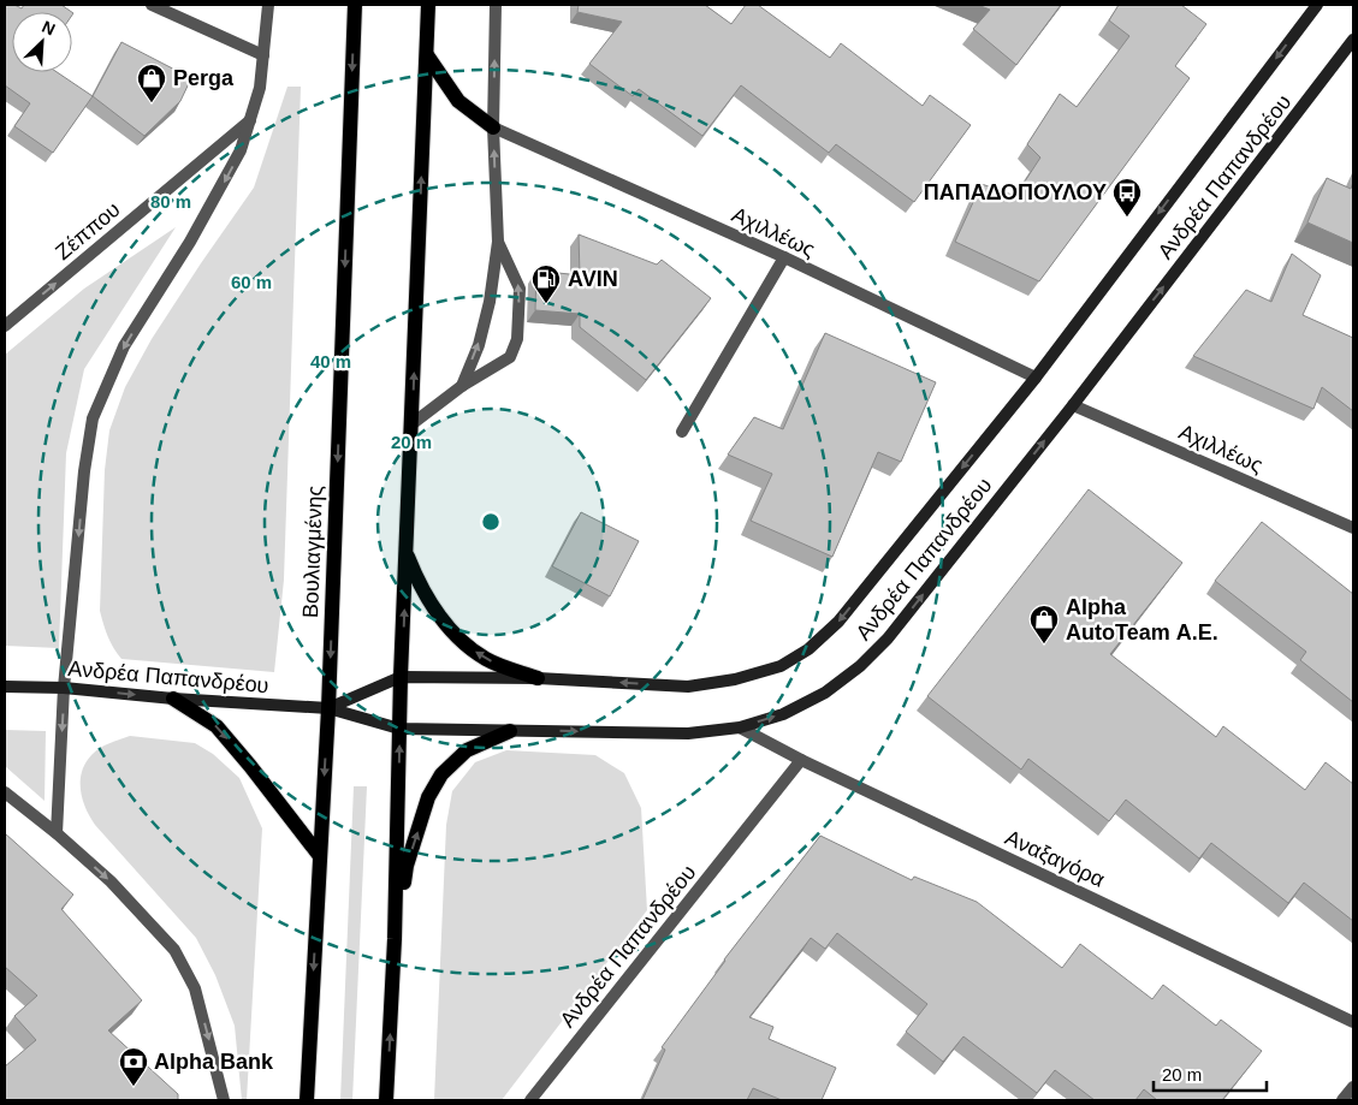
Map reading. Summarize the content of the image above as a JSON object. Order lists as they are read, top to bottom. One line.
{"streets":{"main road":["Ανδρέα Παπανδρέου","Βουλιαγμένης"],"street":["Ζέππου","Αχιλλέως","Αναξαγόρα"]},"crossings":[["Ανδρέα Παπανδρέου","Αχιλλέως"],["Ανδρέα Παπανδρέου","Βουλιαγμένης"],["Ανδρέα Παπανδρέου","Αναξαγόρα"]],"one_way":["Ζέππου"],"places":{"shop":["Perga","Alpha AutoTeam Α.Ε."],"bus stop":["ΠΑΠΑΔΟΠΟΥΛΟΥ"],"fuel station":["AVIN"],"bank":["Alpha Bank"]},"scale_bar":"20 m","north":"top right","rings":["80 m","60 m","40 m","20 m"]}
